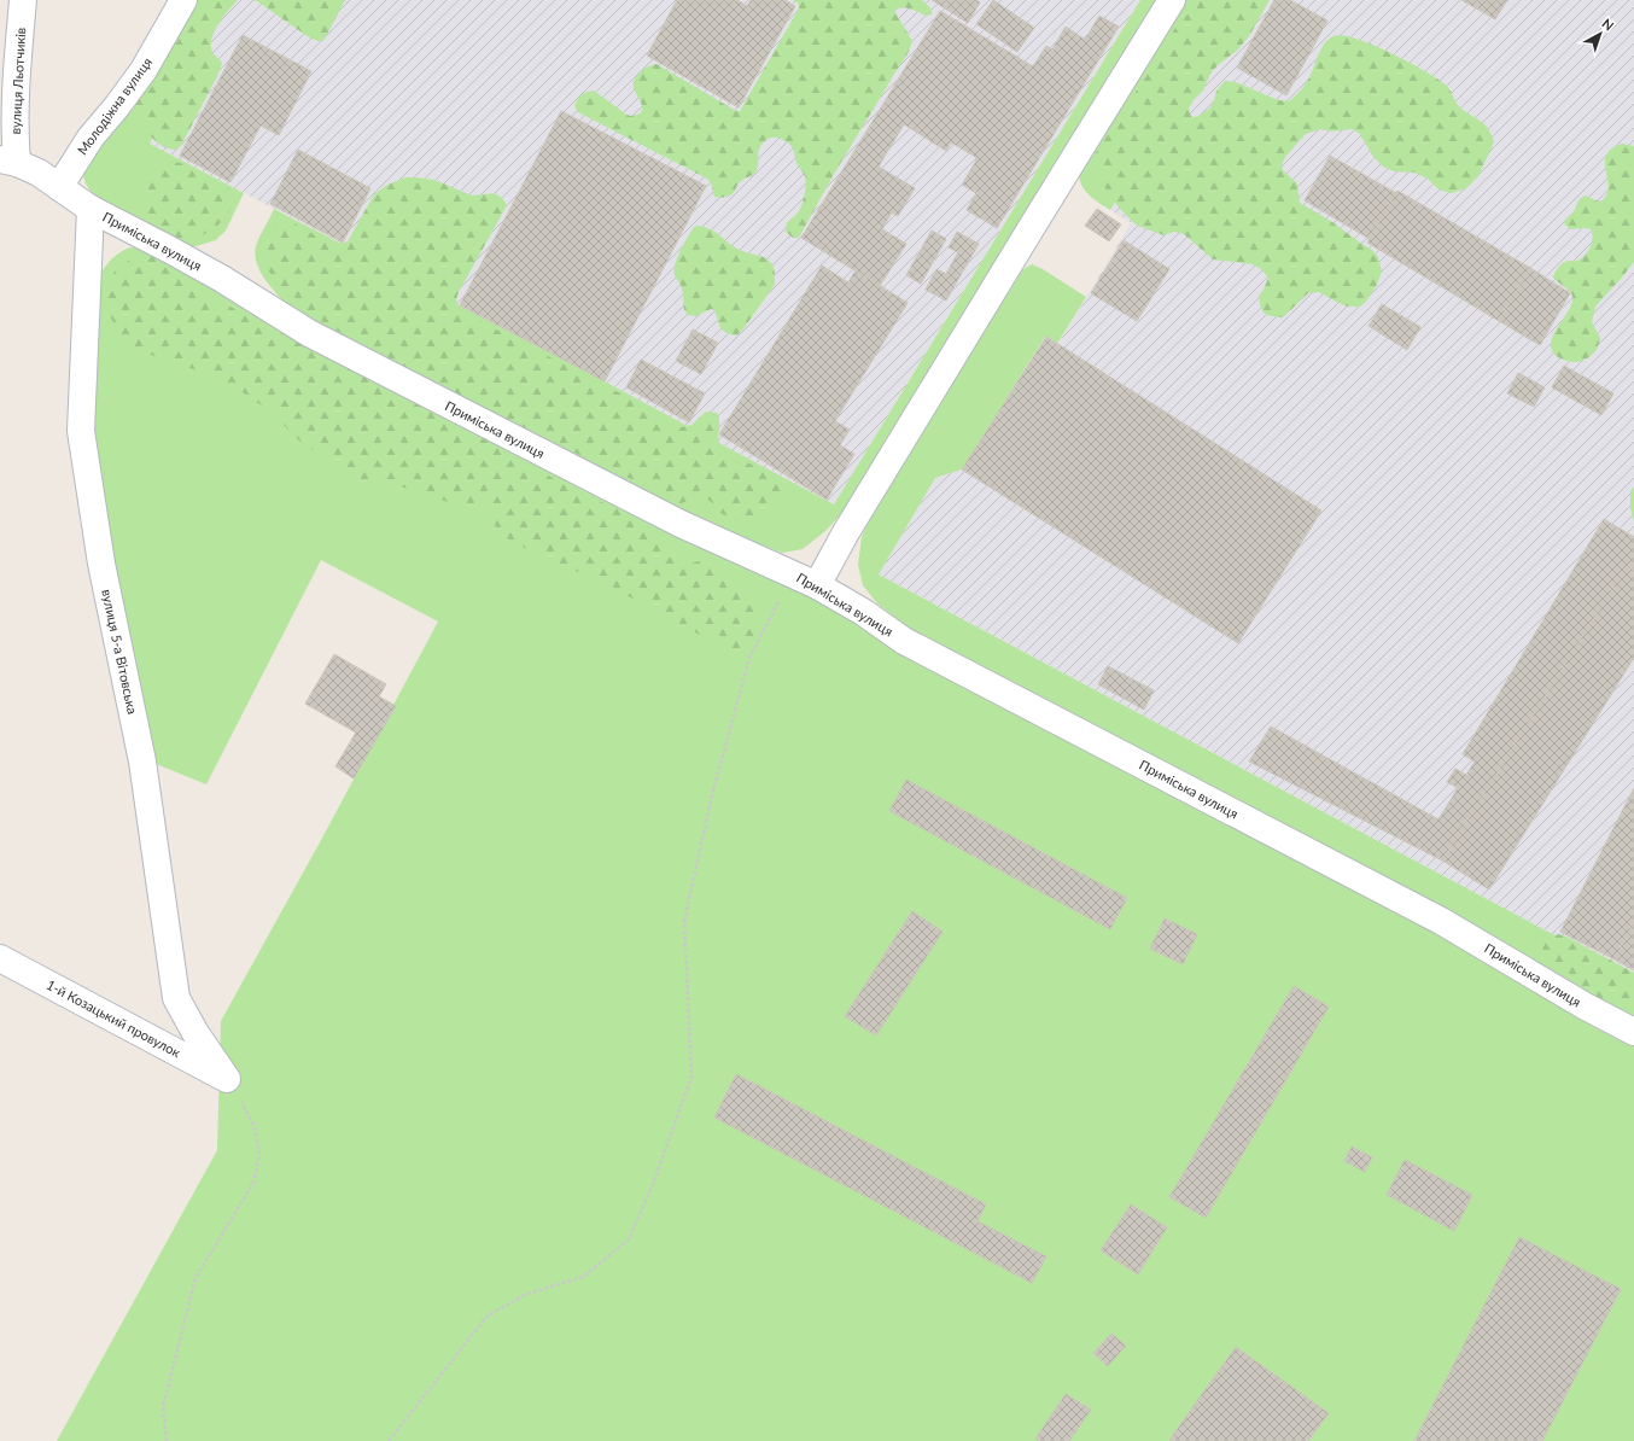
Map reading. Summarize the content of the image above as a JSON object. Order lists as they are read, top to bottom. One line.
{"streets":{"street":["вулиця Льотчиків","Молодіжна вулиця","Приміська вулиця","вулиця 5-а Вітовська","1-й Козацький провулок"]},"crossings":[["вулиця Льотчиків","Приміська вулиця"],["Молодіжна вулиця","Приміська вулиця"],["Приміська вулиця","вулиця 5-а Вітовська"],["вулиця 5-а Вітовська","1-й Козацький провулок"]],"north":"top right"}
